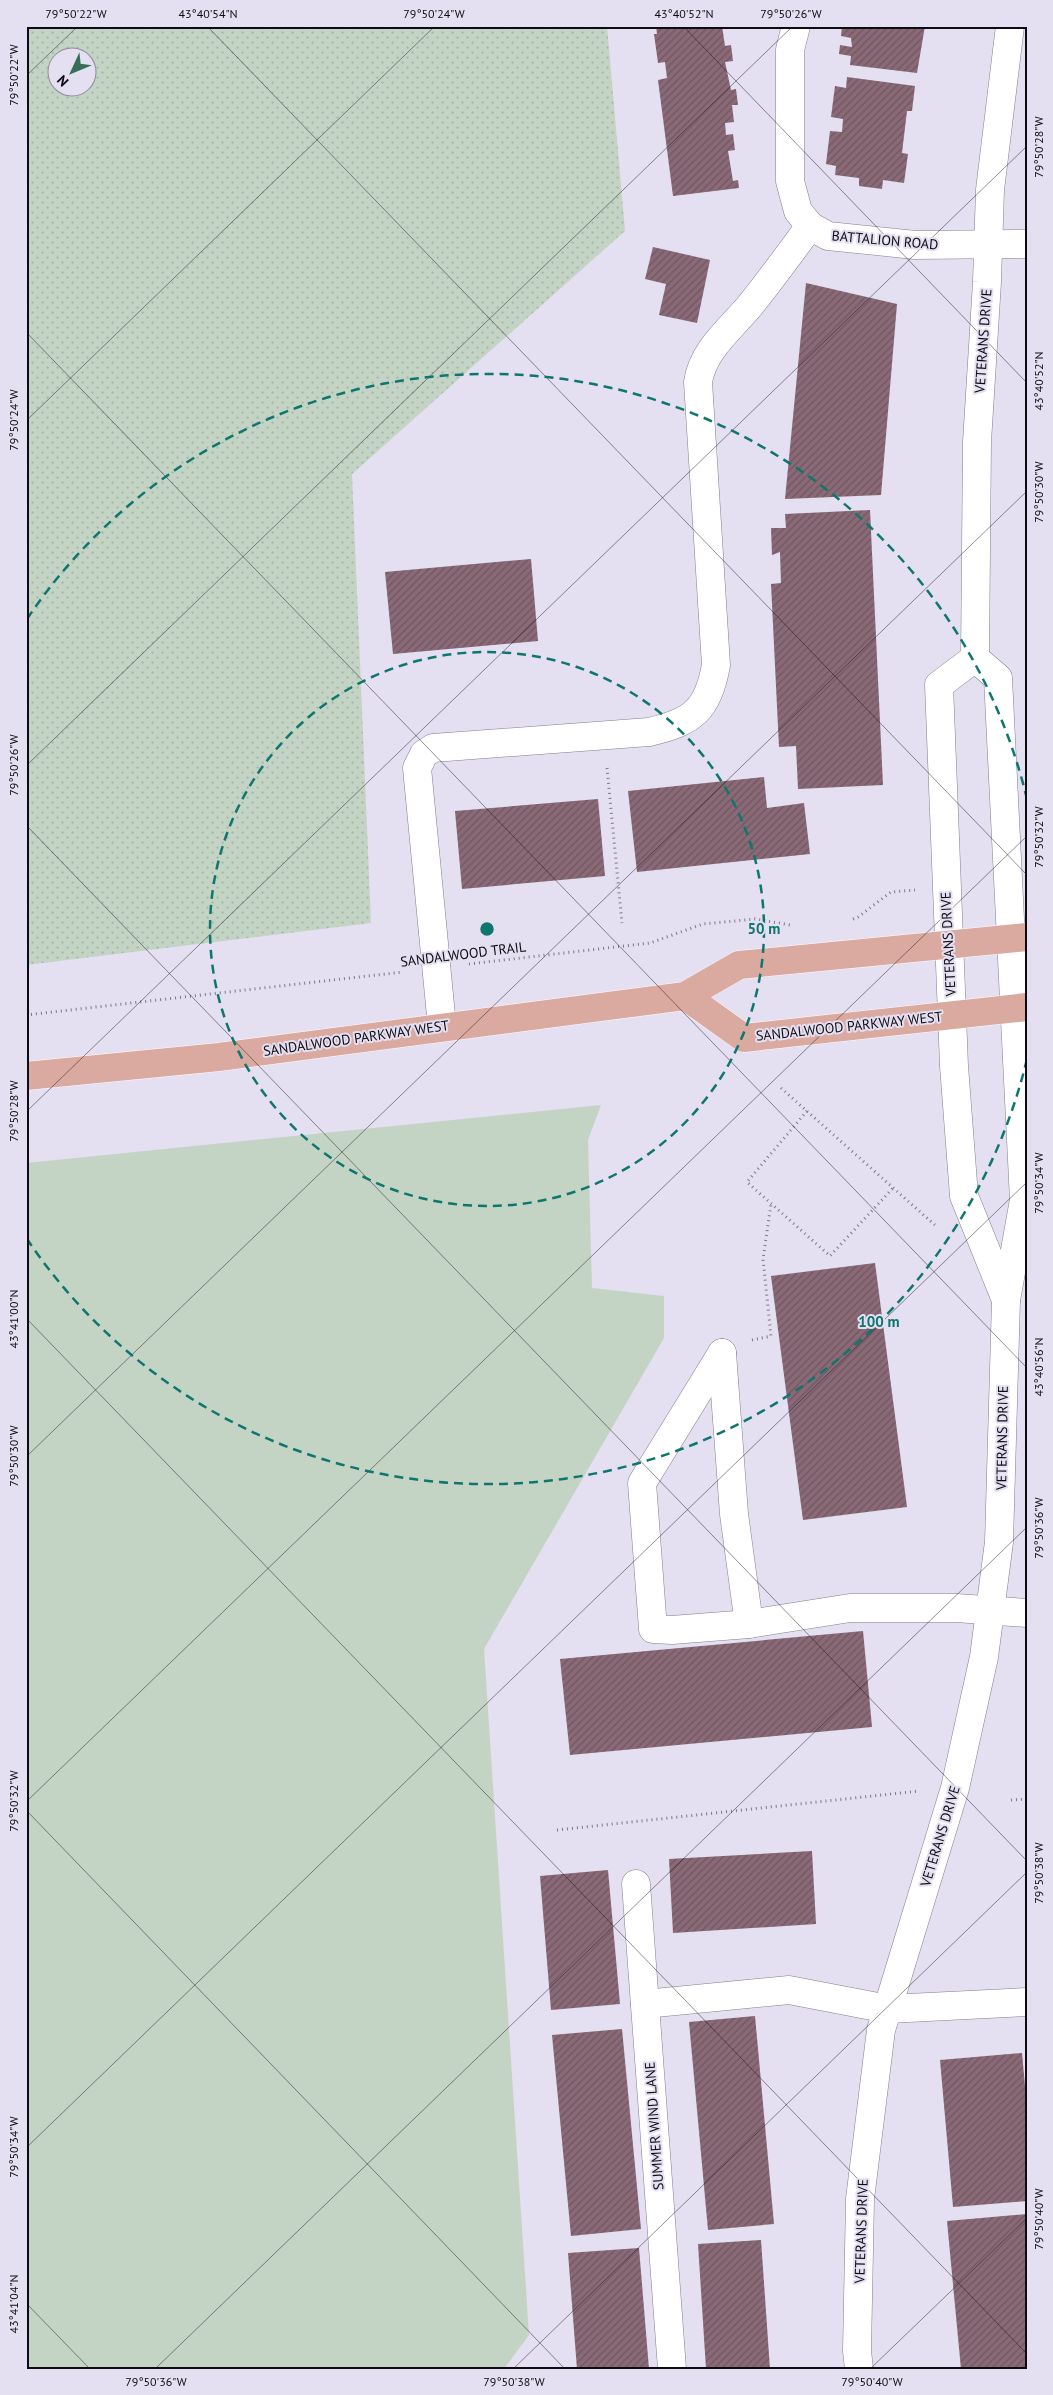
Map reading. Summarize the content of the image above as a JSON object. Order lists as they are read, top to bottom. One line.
{"streets":{"main road":["SANDALWOOD PARKWAY WEST"],"street":["BATTALION ROAD","VETERANS DRIVE","SUMMER WIND LANE"],"path":["SANDALWOOD TRAIL"]},"crossings":[["BATTALION ROAD","VETERANS DRIVE"],["VETERANS DRIVE","SANDALWOOD PARKWAY WEST"]],"north":"bottom left","coordinates":["79°50'22\"W","43°40'54\"N","79°50'24\"W","43°40'52\"N","79°50'26\"W","79°50'28\"W","79°50'30\"W","79°50'32\"W","79°50'34\"W","43°41'00\"N","43°40'56\"N","79°50'36\"W","79°50'38\"W","79°50'40\"W","43°41'04\"N"],"rings":["50 m","100 m"]}
